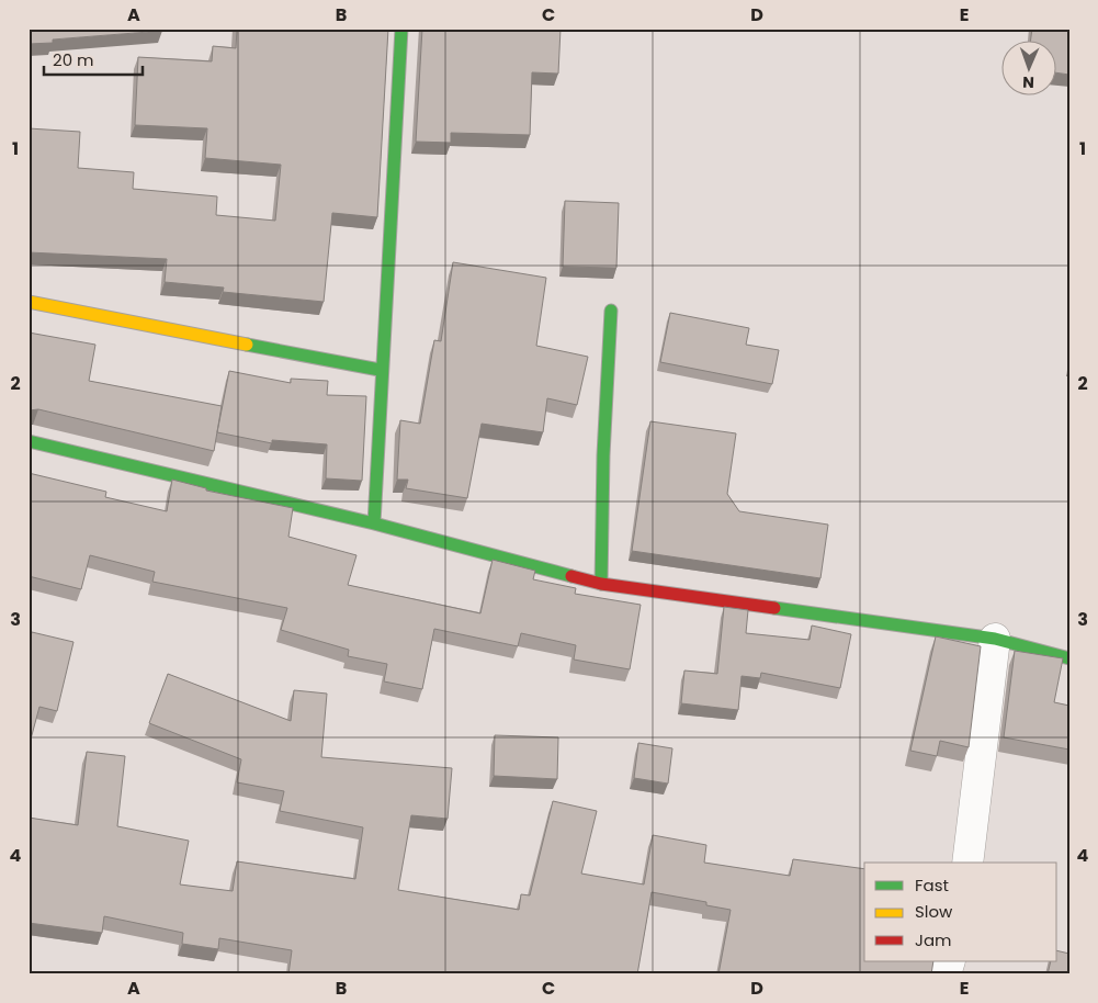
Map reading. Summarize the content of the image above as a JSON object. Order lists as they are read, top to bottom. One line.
{"legend":["Fast","Slow","Jam"],"scale_bar":"20 m","north":"bottom","grid":{"columns":["A","B","C","D","E"],"rows":["1","2","3","4"]}}
